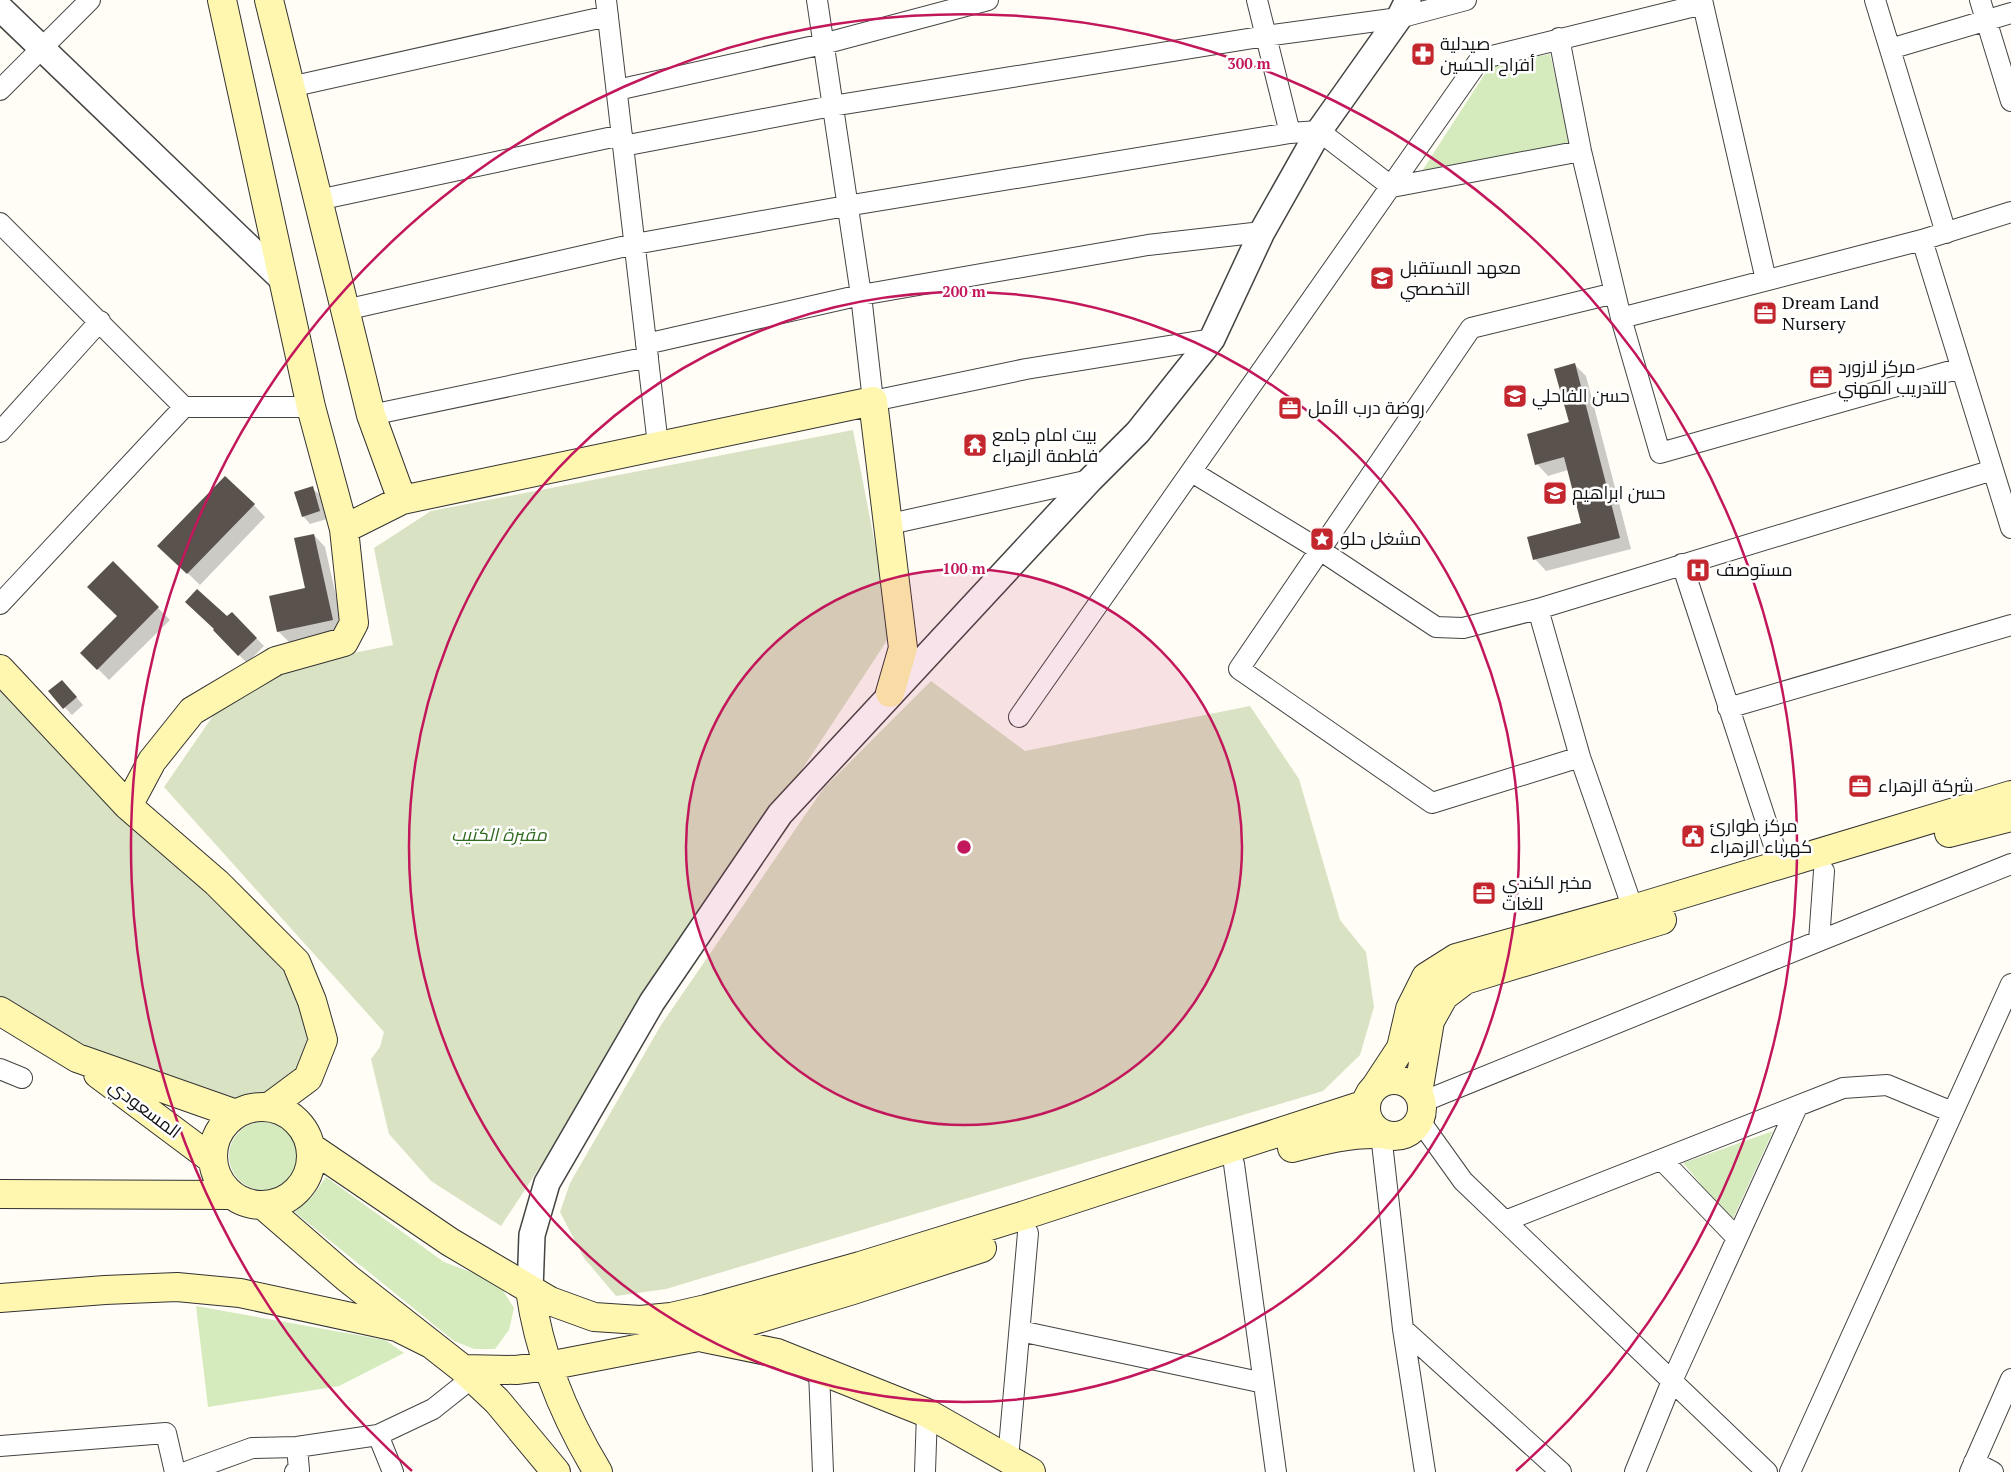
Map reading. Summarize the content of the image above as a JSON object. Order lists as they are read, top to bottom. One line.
{"streets":{"main road":["المسعودي"]},"parks":["مقبرة الكتيب"],"places":{"pharmacy":["صيدلية أفراح الحسين"],"school or university":["معهد المستقبل التخصصي","حسن الفاحلي","حسن ابراهيم"],"office":["Dream Land Nursery","مركز لازورد للتدريب المهني","روضة درب الأمل","شركة الزهراء","مخبر الكندي للغات"],"temple":["بيت امام جامع فاطمة الزهراء"],"place":["مشغل حلو"],"hospital":["مستوصف"],"public building":["مركز طوارئ كهرباء الزهراء"]},"rings":["300 m","200 m","100 m"]}
